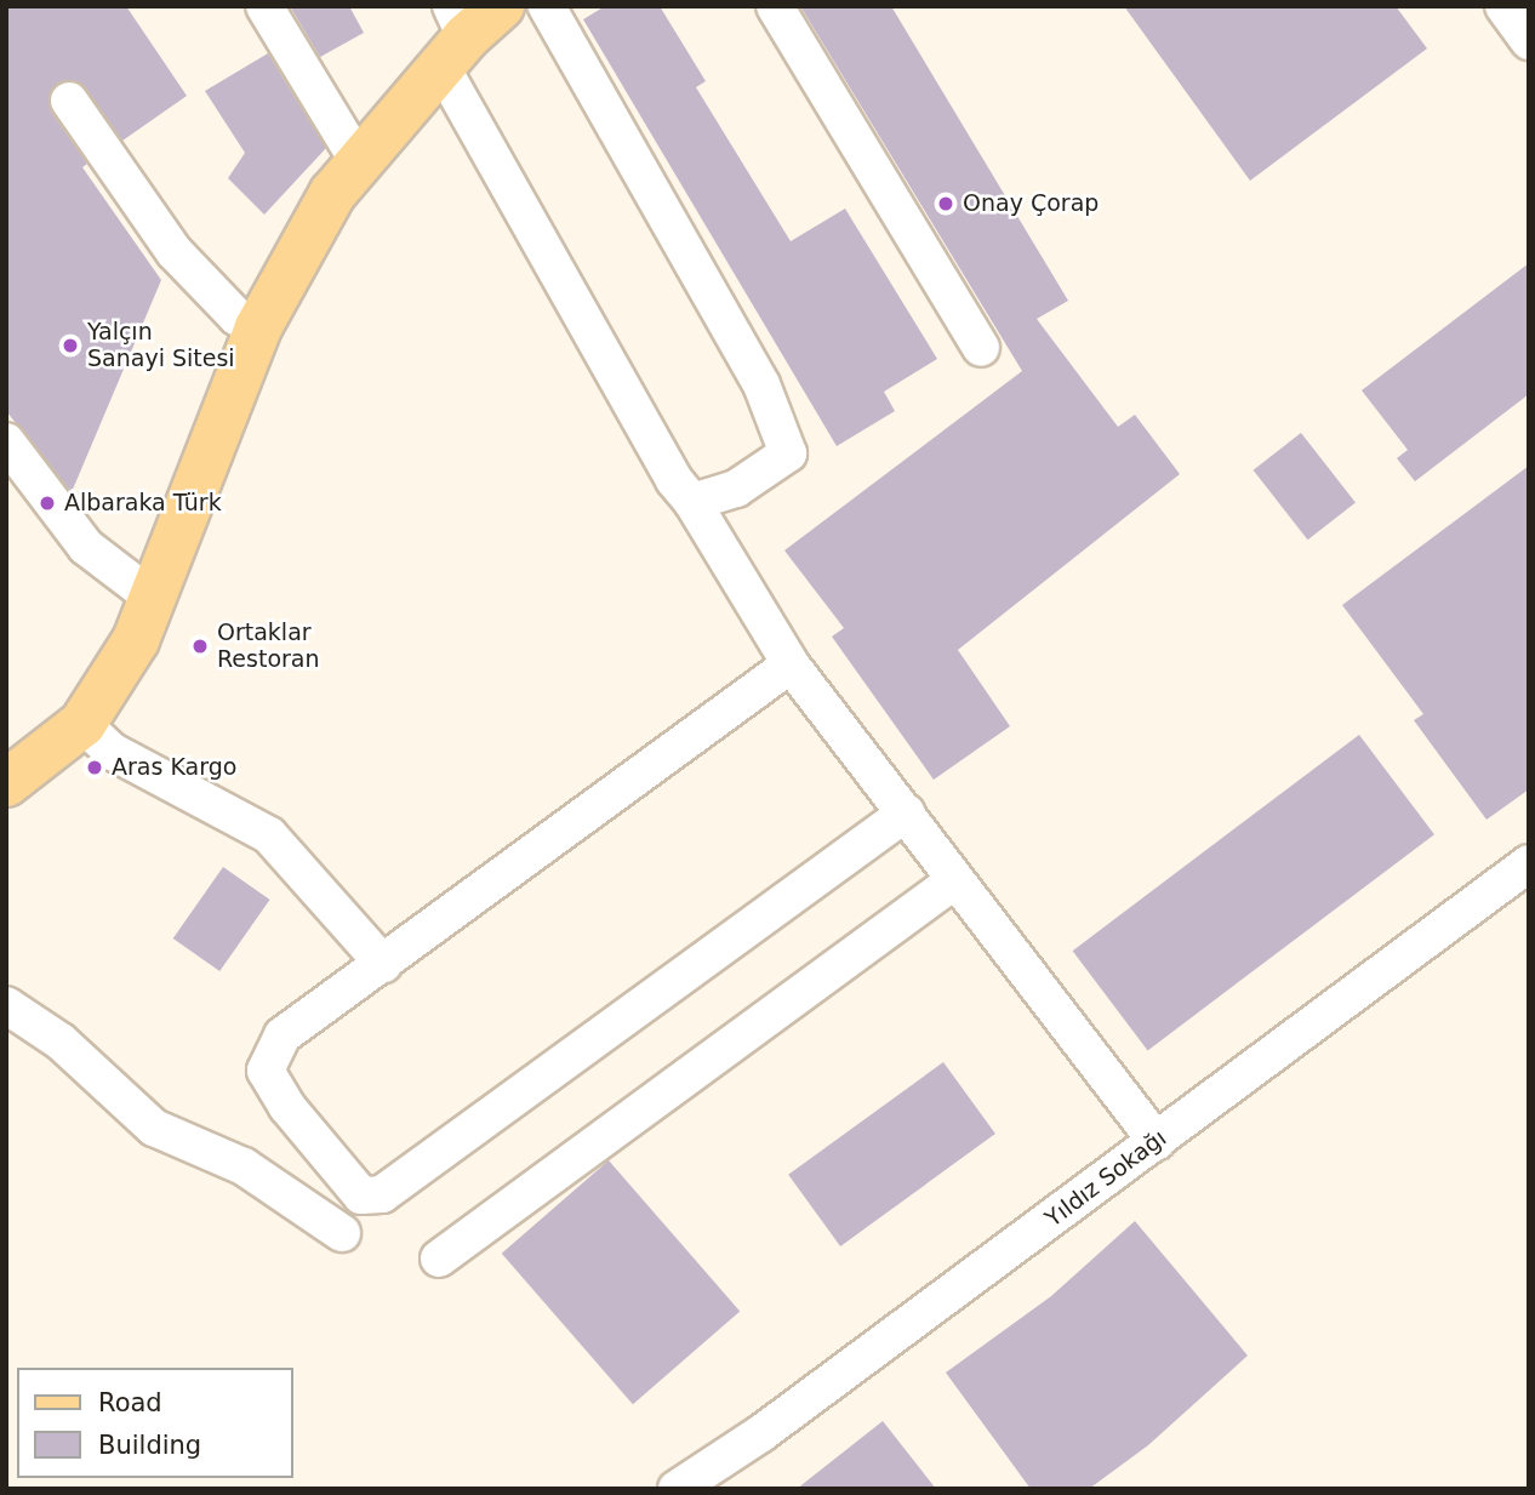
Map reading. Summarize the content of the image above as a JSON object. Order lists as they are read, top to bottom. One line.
{"streets":{"street":["Yıldız Sokağı"]},"places":["Onay Çorap","Yalçın Sanayi Sitesi","Albaraka Türk","Ortaklar Restoran","Aras Kargo"],"legend":["Road","Building"]}
